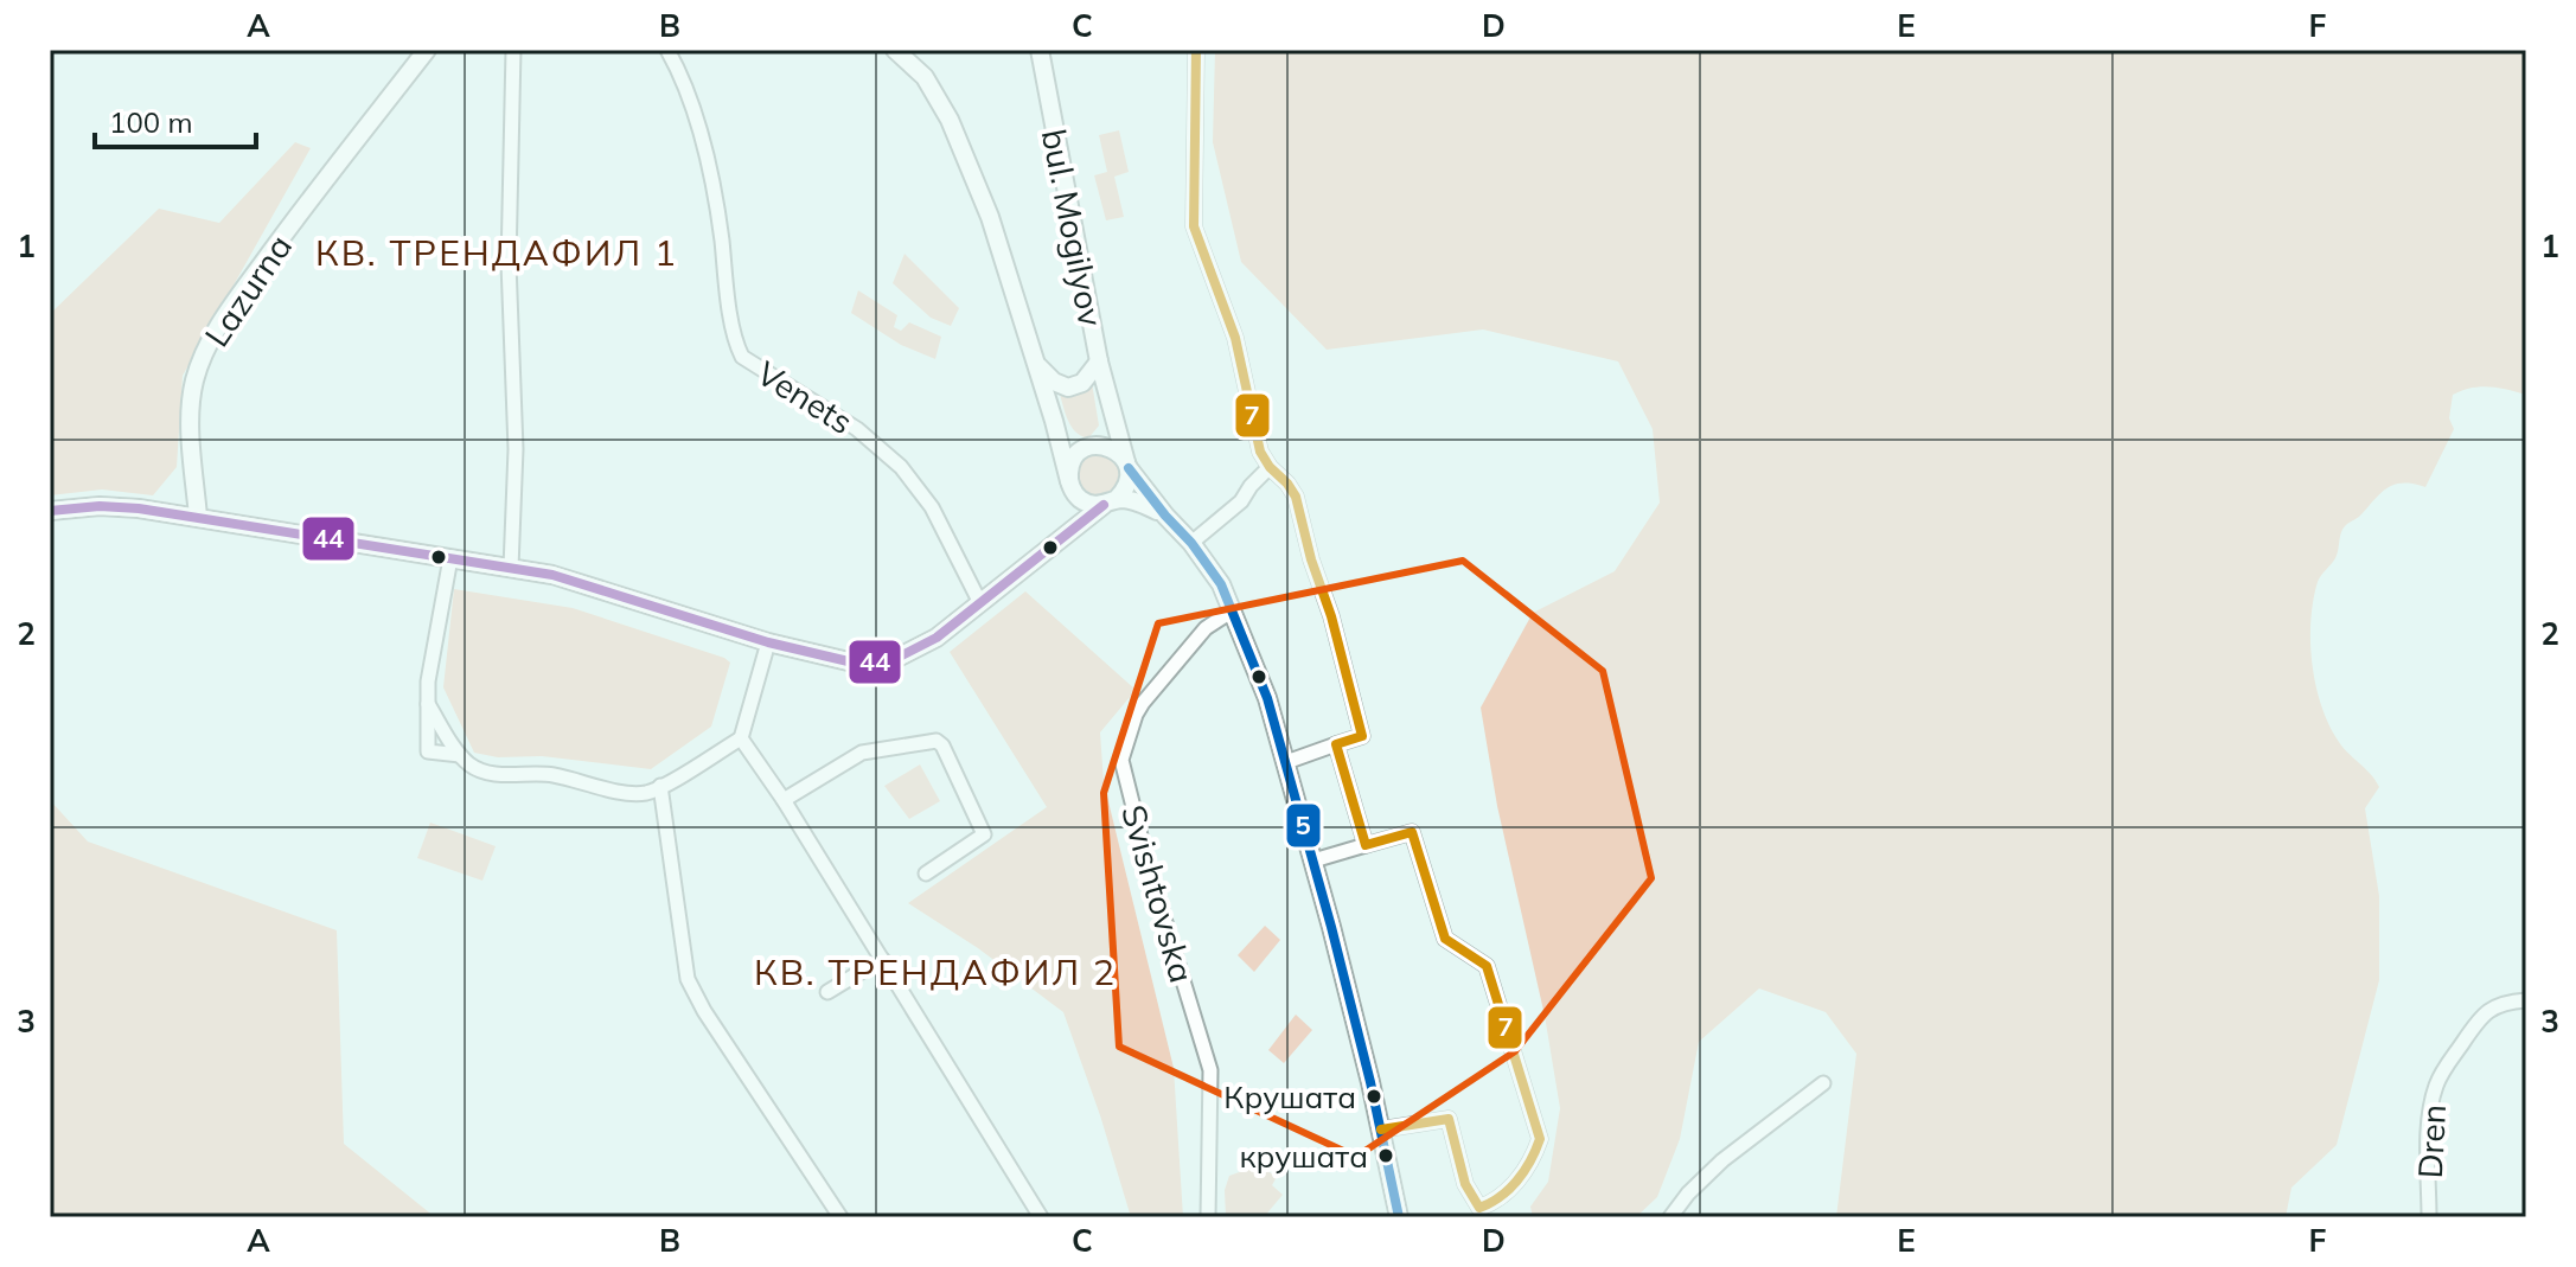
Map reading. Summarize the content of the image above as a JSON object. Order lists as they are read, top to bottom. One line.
{"streets":{"street":["bul. Mogilyov","Lazurna","Venets","Svishtovska","Dren"]},"districts":["КВ. ТРЕНДАФИЛ 1","КВ. ТРЕНДАФИЛ 2"],"places":["Крушата","крушата"],"lines":["transit line 7","transit line 5","transit line 44"],"scale_bar":"100 m","grid":{"columns":["A","B","C","D","E","F"],"rows":["1","2","3"]}}
